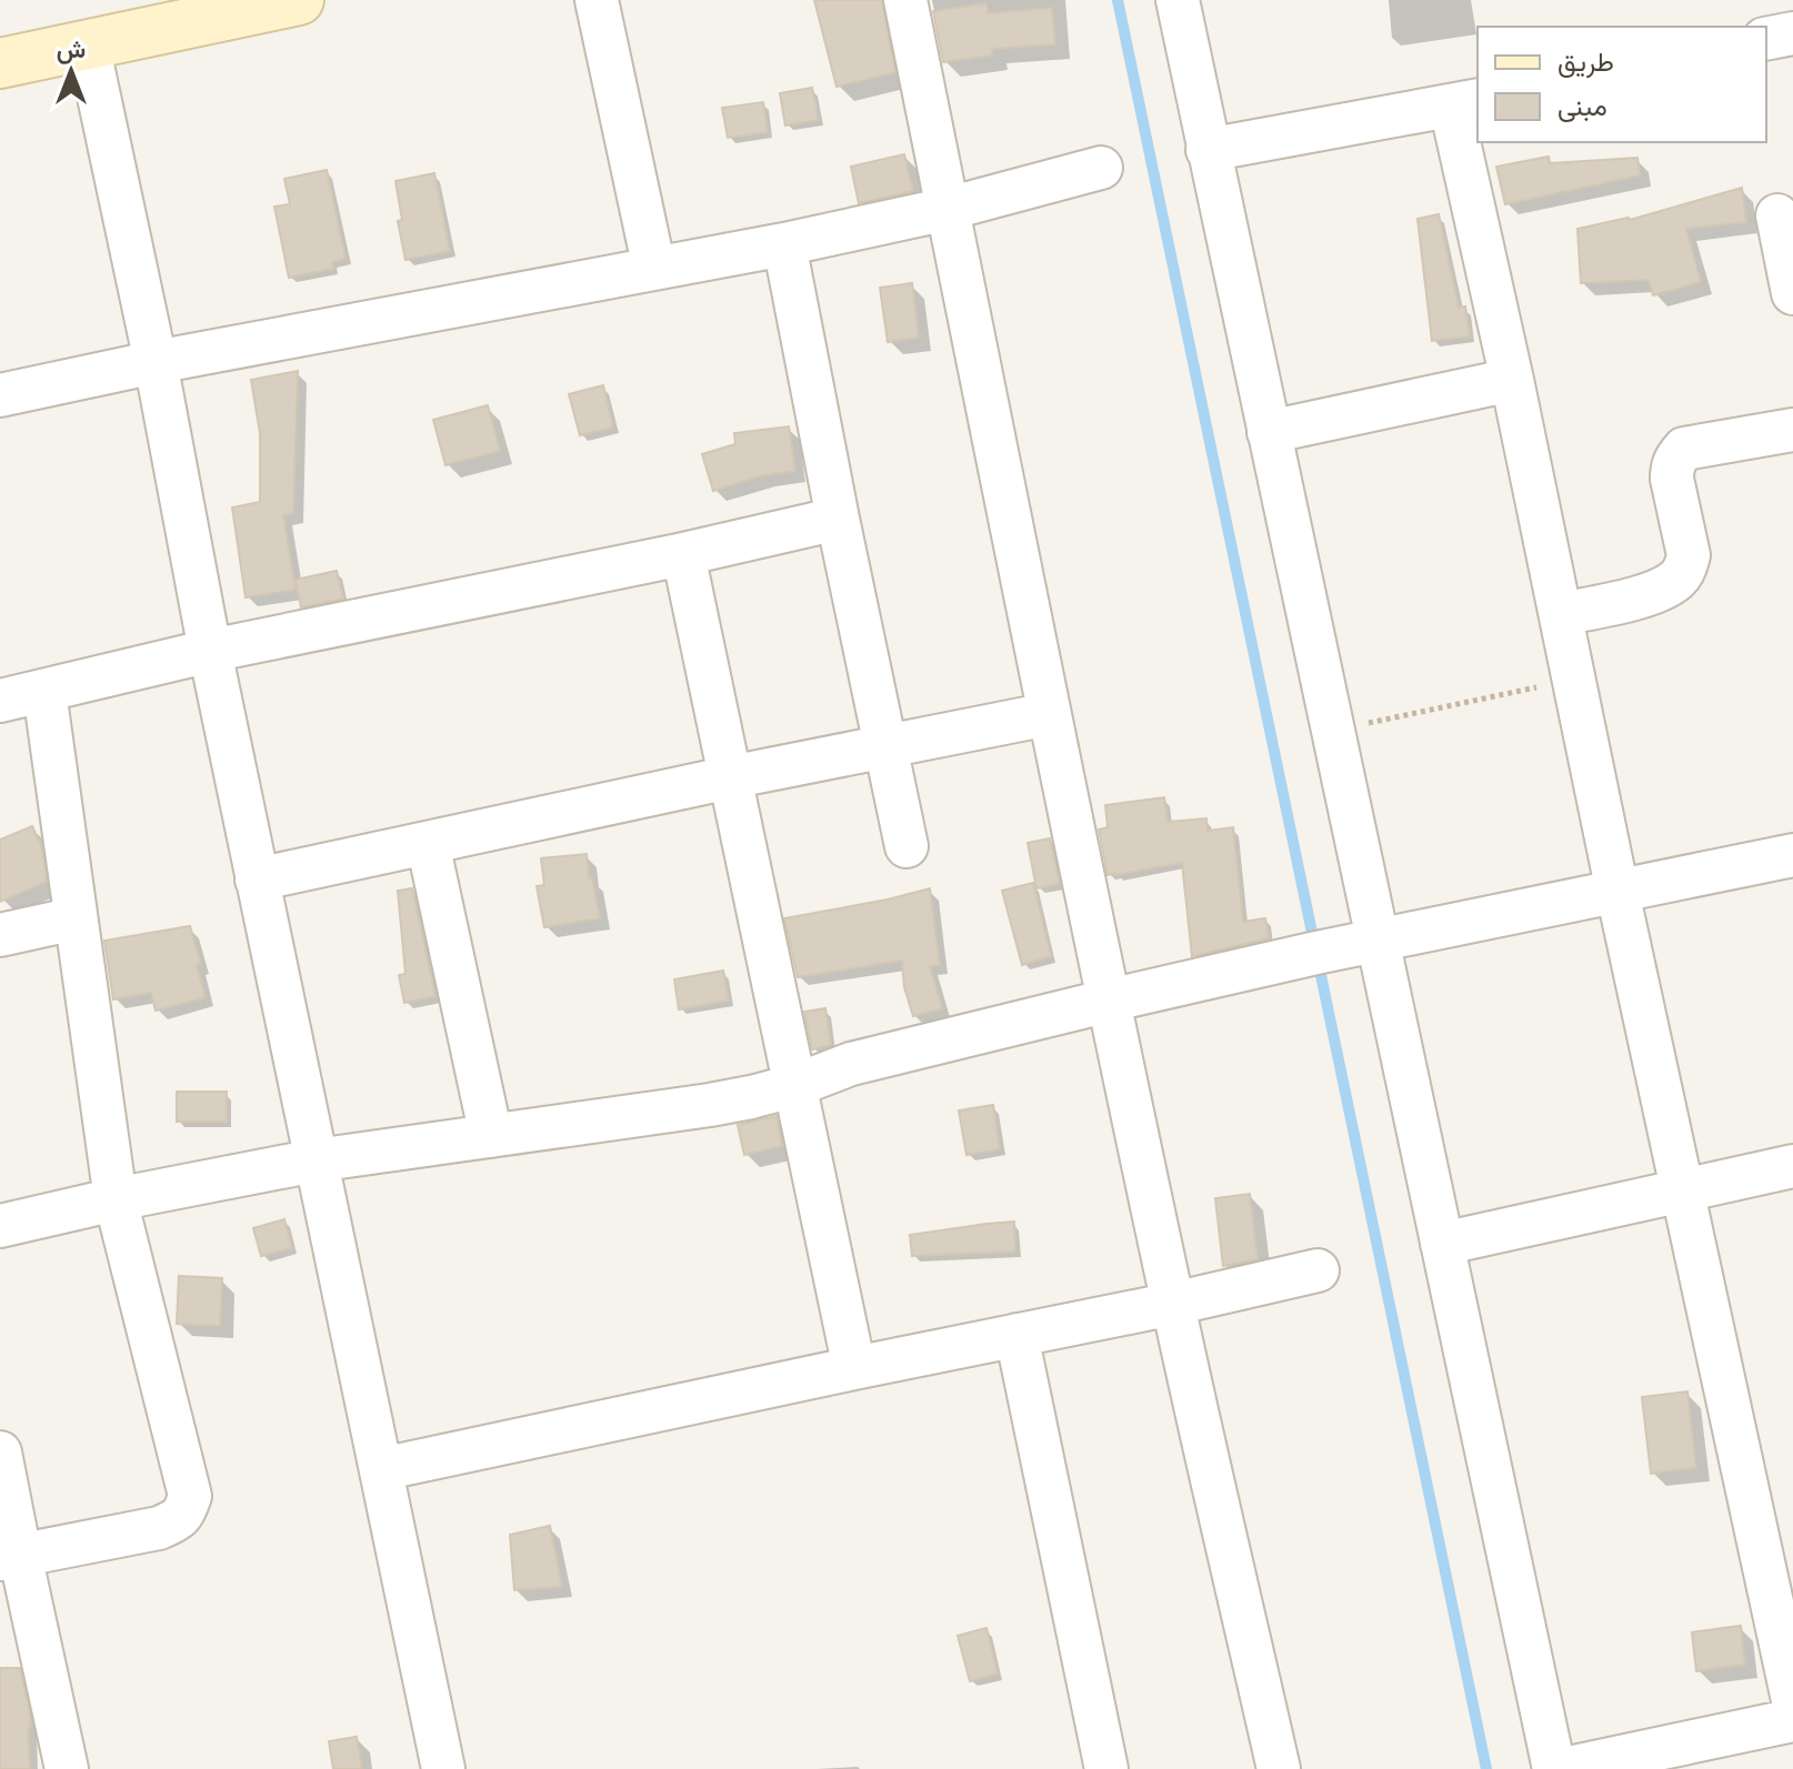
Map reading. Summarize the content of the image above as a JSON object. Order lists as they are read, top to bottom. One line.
{"legend":["طريق","مبنى"],"north":"top"}
